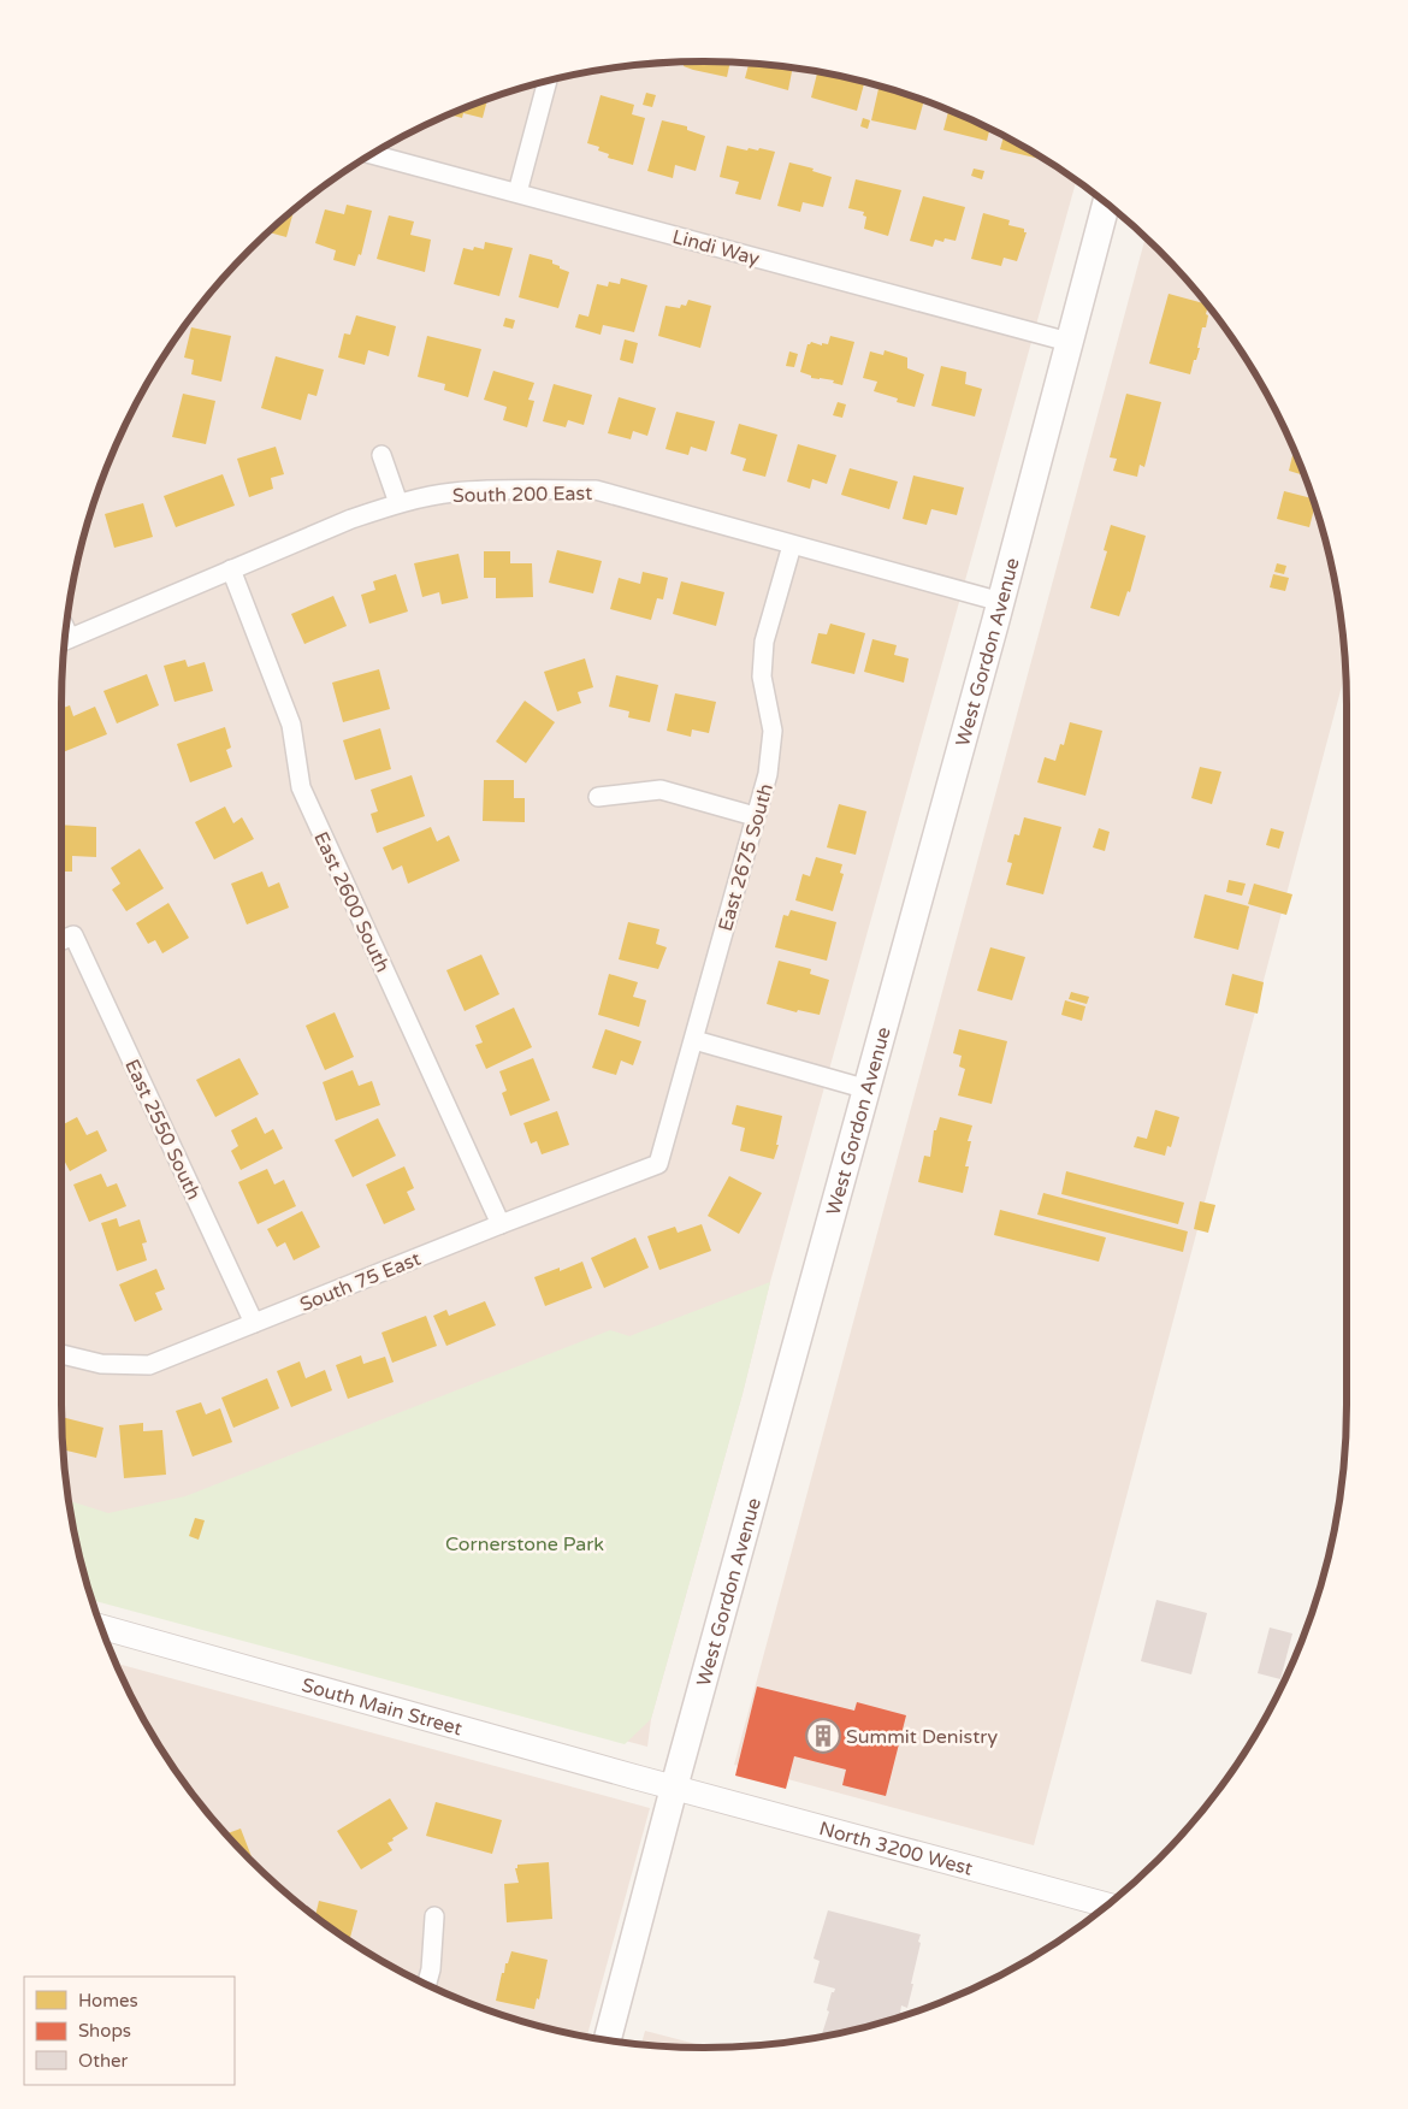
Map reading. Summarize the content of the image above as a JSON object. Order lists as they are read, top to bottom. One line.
{"streets":{"main road":["West Gordon Avenue"],"street":["Lindi Way","South 200 East","East 2675 South","East 2600 South","East 2550 South","South 75 East","South Main Street","North 3200 West"]},"crossings":[["Lindi Way","West Gordon Avenue"],["South 200 East","West Gordon Avenue"],["South 200 East","East 2675 South"],["South 200 East","East 2600 South"],["West Gordon Avenue","South Main Street"],["West Gordon Avenue","North 3200 West"],["East 2675 South","South 75 East"],["East 2600 South","South 75 East"],["East 2550 South","South 75 East"],["South Main Street","North 3200 West"]],"parks":["Cornerstone Park"],"places":{"building":["Summit Denistry"]},"legend":["Homes","Shops","Other"]}
